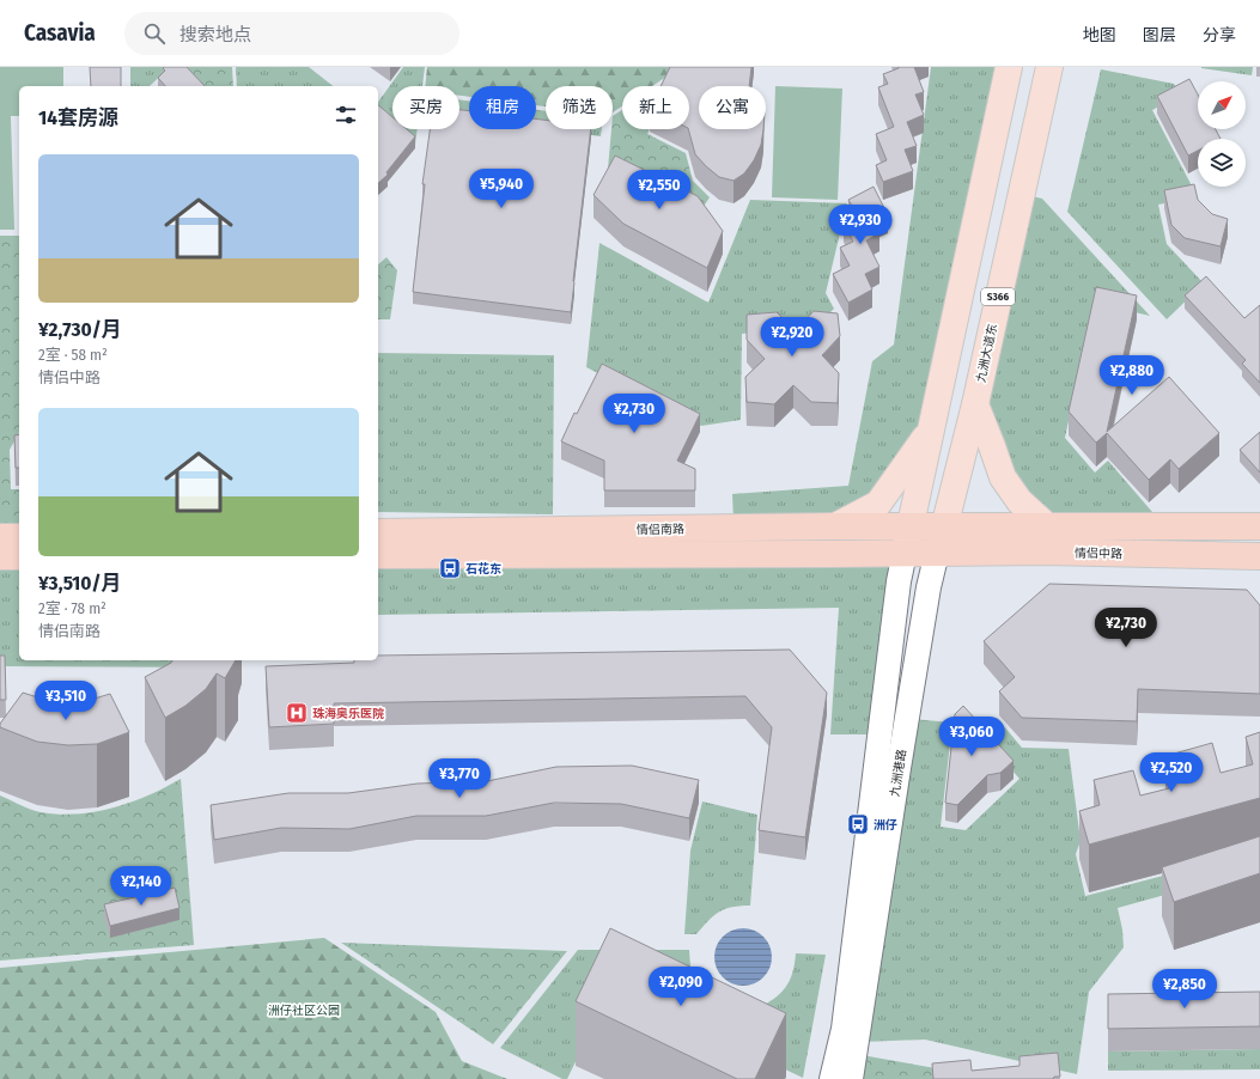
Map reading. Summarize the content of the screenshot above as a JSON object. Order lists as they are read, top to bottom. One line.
{"streets":{"highway":["情侣南路","情侣中路"],"main road":["S366","九洲大道东"],"street":["九洲港路"]},"crossings":[["九洲大道东","情侣南路"],["九洲大道东","情侣中路"],["九洲大道东","九洲港路"],["情侣中路","九洲港路"]],"parks":["洲仔社区公园"],"places":{"bus stop":["石花东","洲仔"],"hospital":["珠海奥乐医院"]},"north":"top right","page":{"header":"Casavia","search":"搜索地点","nav":["地图","图层","分享"],"chip":["买房","租房","筛选","新上","公寓"],"heading":"14套房源","list":[{"name":"¥2,730/月","note":"2室 · 58 m² · 情侣中路"},{"name":"¥3,510/月","note":"2室 · 78 m² · 情侣南路"}],"price":["¥5,940","¥2,550","¥2,930","¥2,920","¥2,880","¥2,730","¥2,730","¥3,510","¥3,060","¥2,520","¥3,770","¥2,140","¥2,090","¥2,850"]}}
